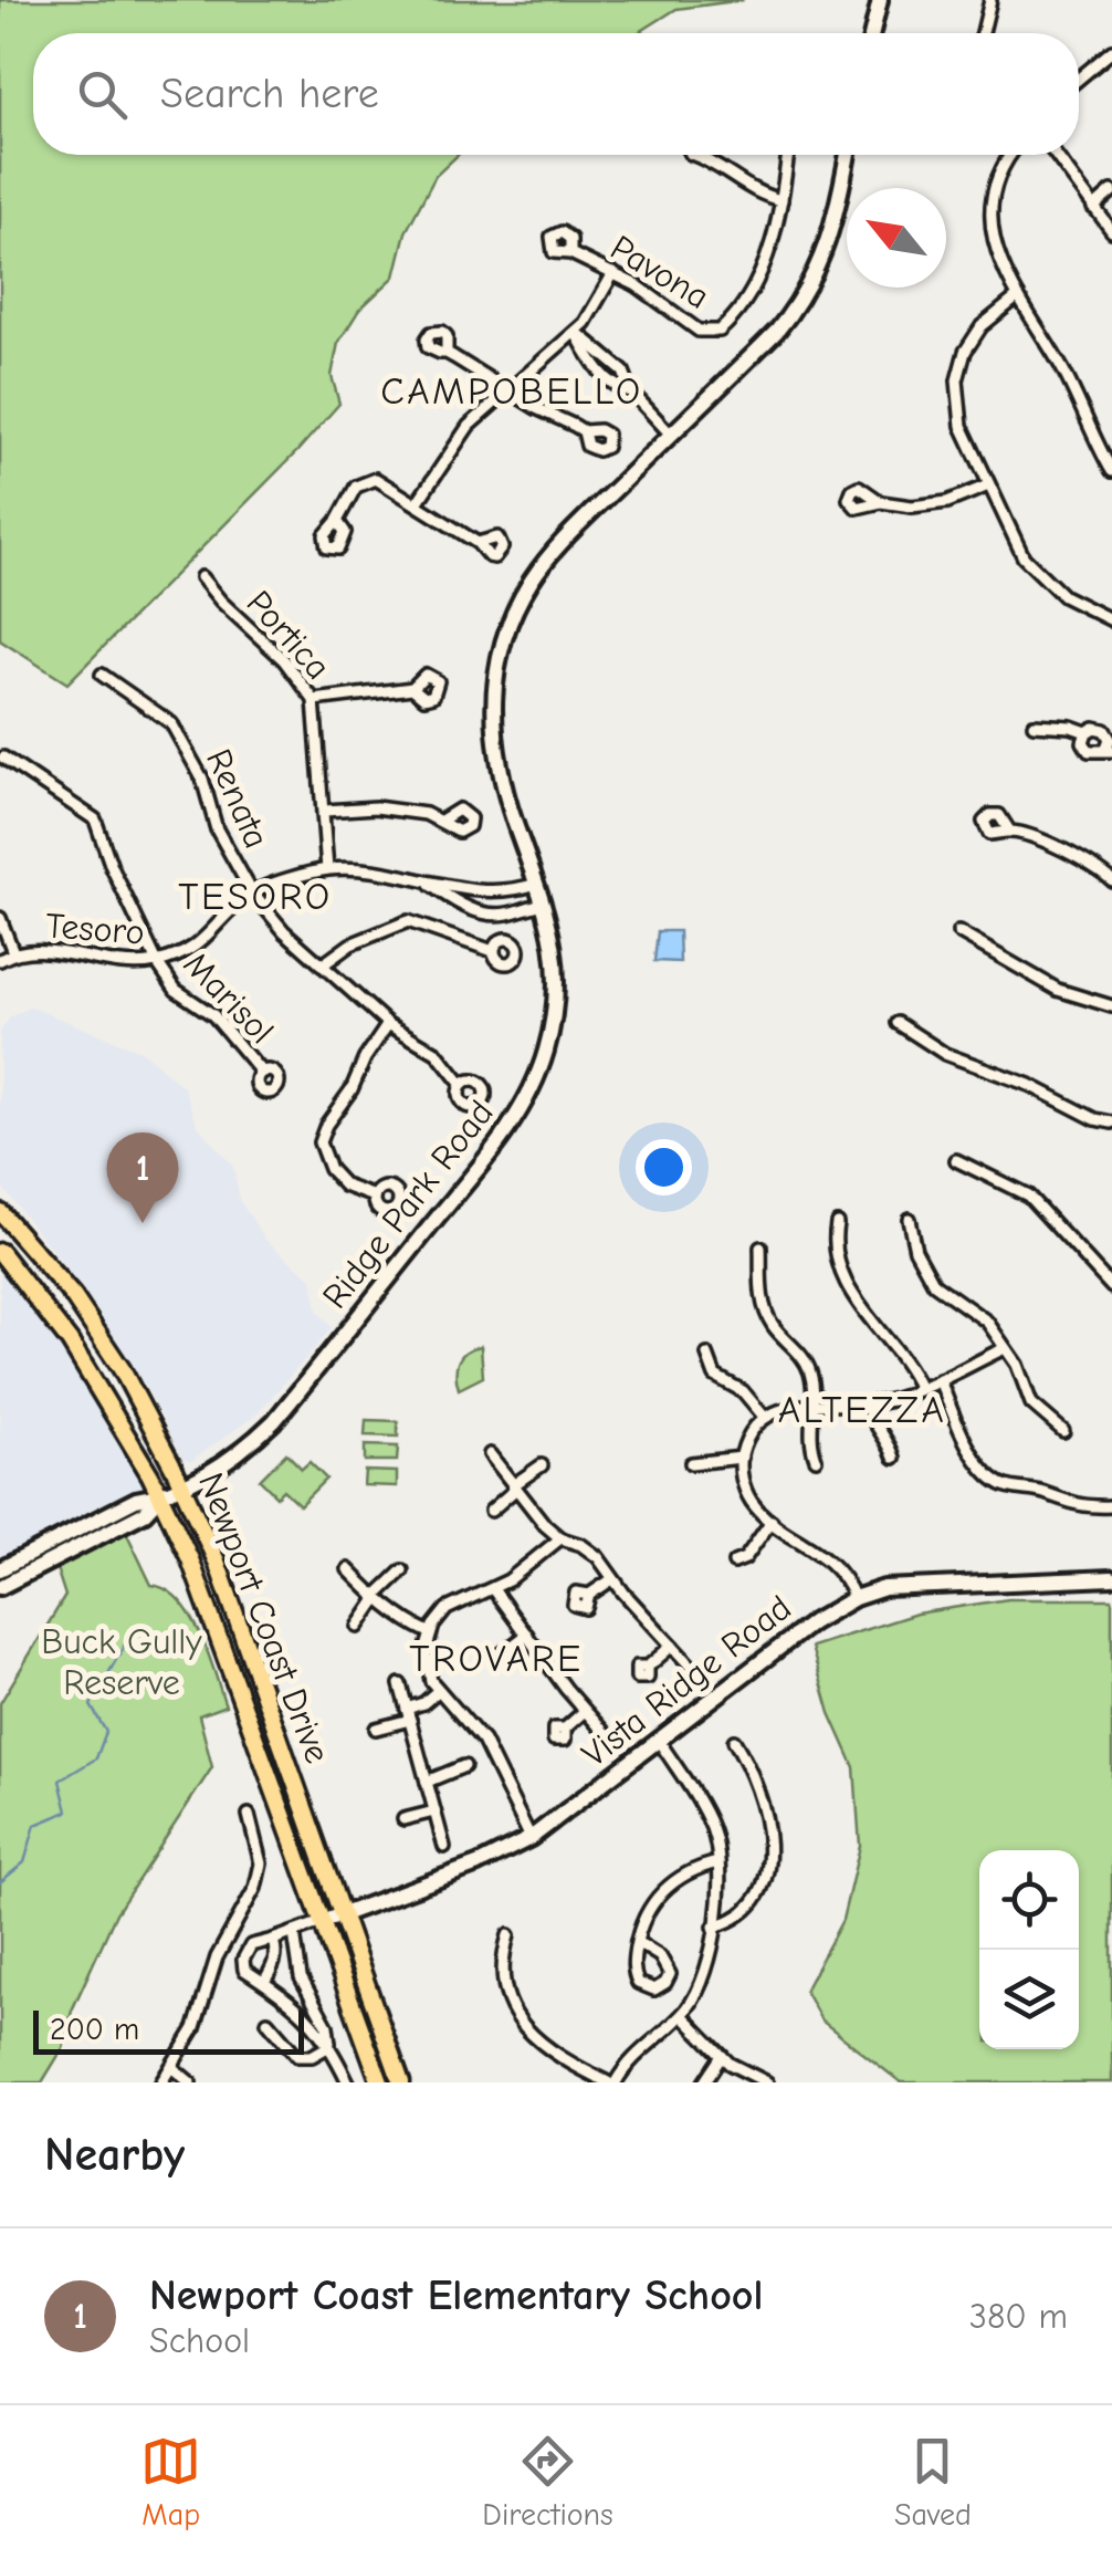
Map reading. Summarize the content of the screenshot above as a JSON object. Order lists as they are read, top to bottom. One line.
{"streets":{"main road":["Newport Coast Drive"],"street":["Pavona","Portica","Renata","Tesoro","Marisol","Ridge Park Road","Vista Ridge Road"]},"crossings":[["Portica","Tesoro"],["Renata","Tesoro"],["Tesoro","Marisol"],["Tesoro","Ridge Park Road"],["Ridge Park Road","Newport Coast Drive"],["Newport Coast Drive","Vista Ridge Road"]],"districts":["CAMPOBELLO","TESORO","ALTEZZA","TROVARE"],"parks":["Buck Gully Reserve"],"scale_bar":"200 m","north":"top left","page":{"search":"Search here","pins":"1","scale":"200 m","heading":"Nearby","list":[{"mark":"1","name":"Newport Coast Elementary School","note":"School","value":"380 m"}],"nav":["Map","Directions","Saved"]}}
